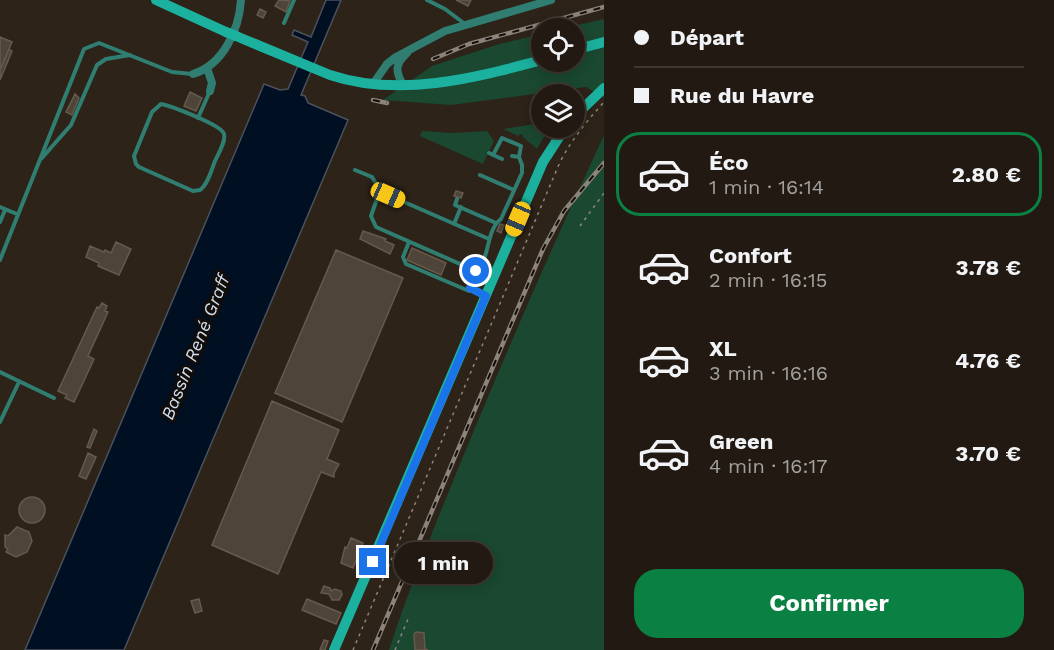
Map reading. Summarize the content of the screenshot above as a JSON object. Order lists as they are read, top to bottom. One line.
{"water":["Bassin René Graff"],"page":{"banner":["Départ","Rue du Havre"],"list":[{"name":"Éco","note":"1 min · 16:14","value":"2.80 €"},{"name":"Confort","note":"2 min · 16:15","value":"3.78 €"},{"name":"XL","note":"3 min · 16:16","value":"4.76 €"},{"name":"Green","note":"4 min · 16:17","value":"3.70 €"}],"bubble":"1 min","buttons":"Confirmer"}}
